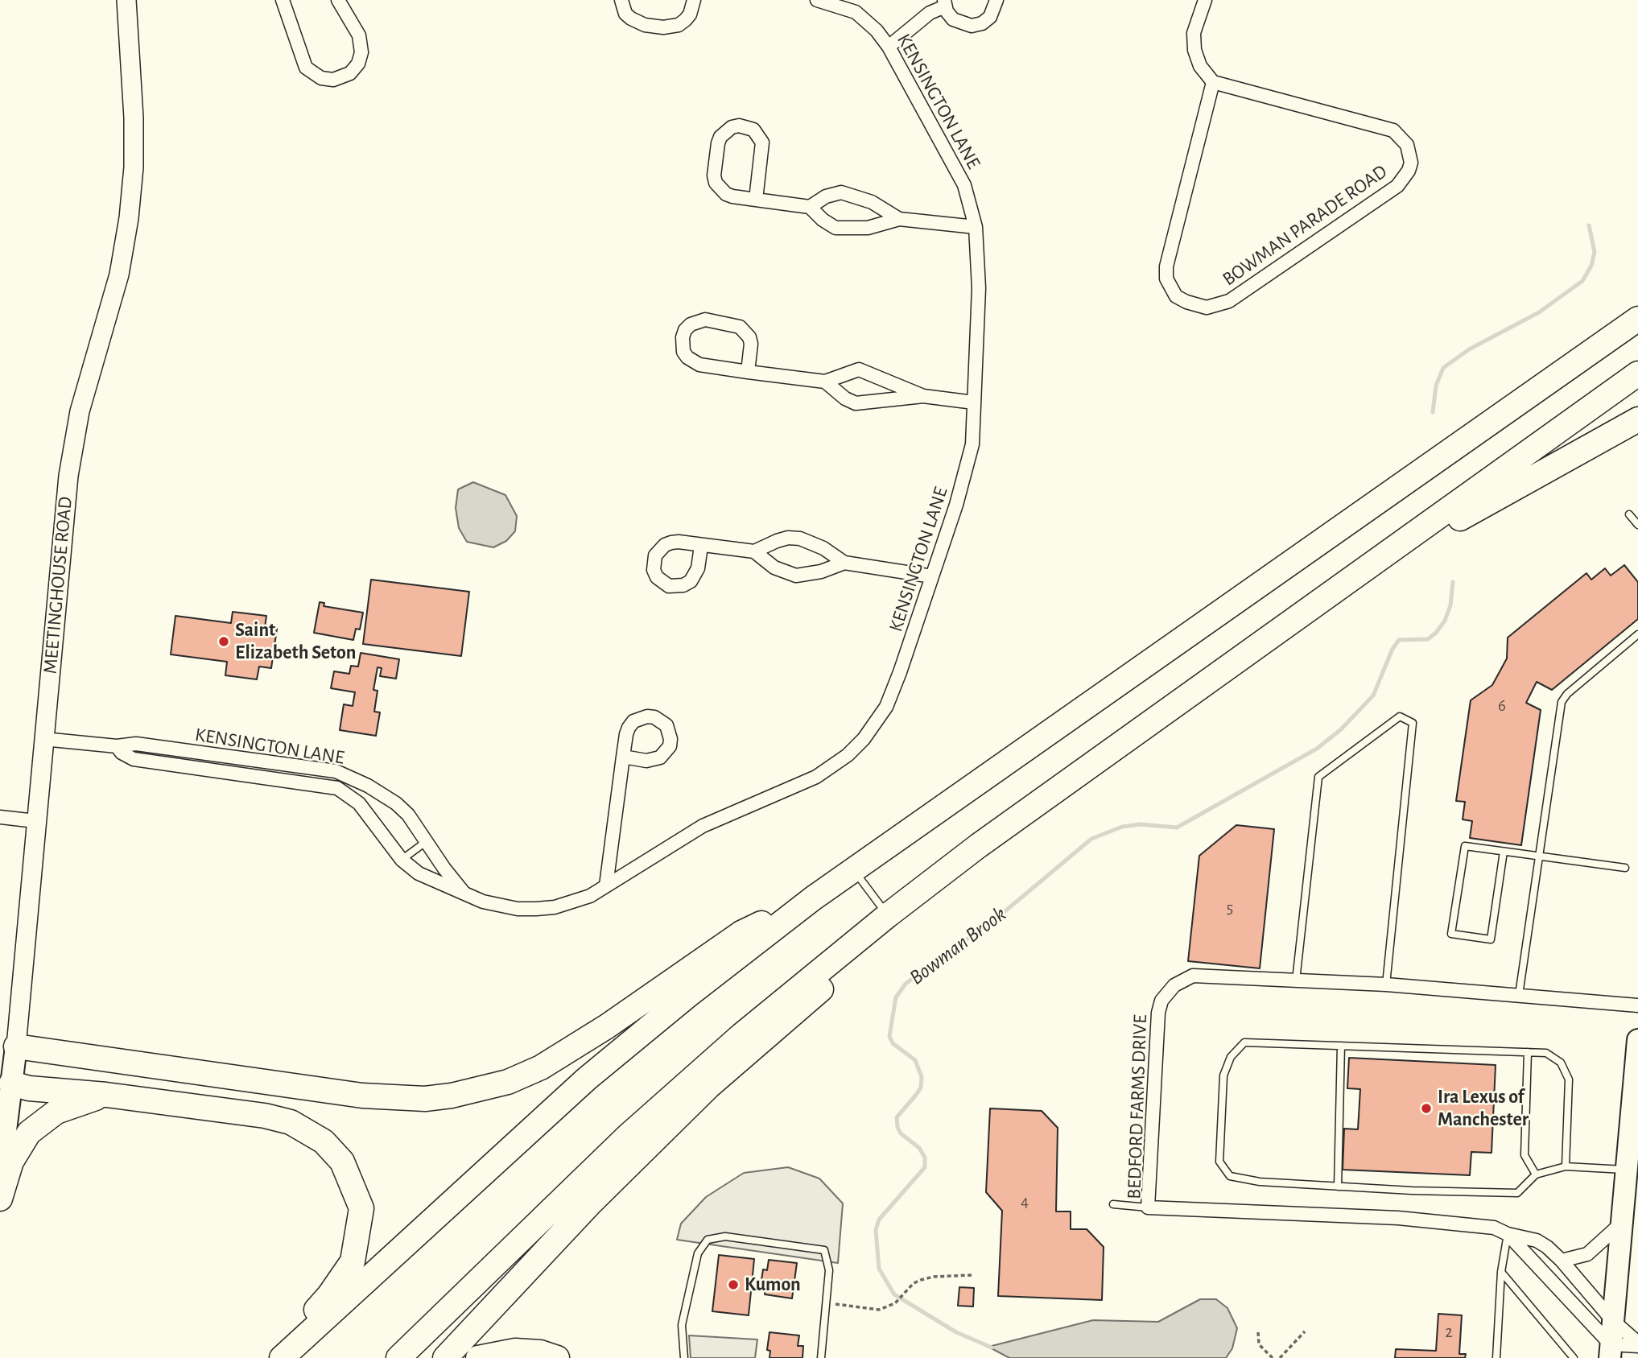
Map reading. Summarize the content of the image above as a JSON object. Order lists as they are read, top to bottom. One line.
{"streets":{"main road":["MEETINGHOUSE ROAD"],"street":["KENSINGTON LANE","BOWMAN PARADE ROAD","BEDFORD FARMS DRIVE"]},"crossings":[["KENSINGTON LANE","MEETINGHOUSE ROAD"]],"water":["Bowman Brook"],"places":["Saint Elizabeth Seton","Ira Lexus of Manchester","Kumon"],"house_numbers":["6","5","4","2"]}
